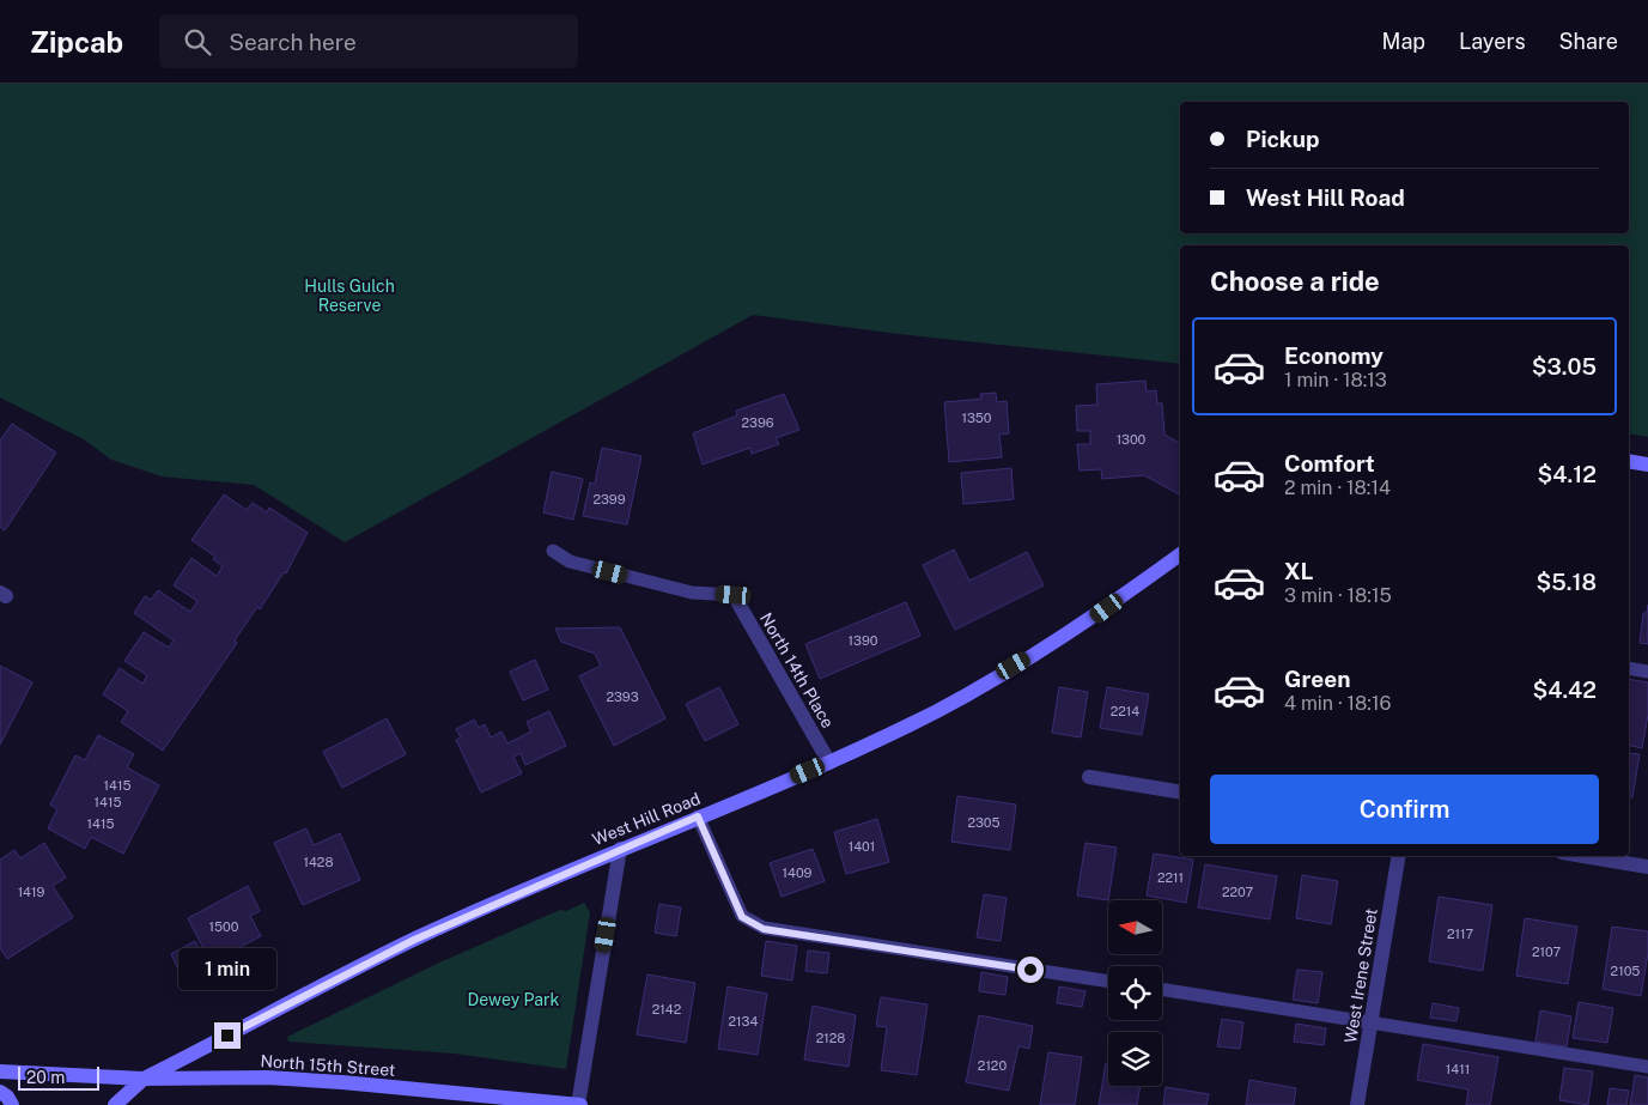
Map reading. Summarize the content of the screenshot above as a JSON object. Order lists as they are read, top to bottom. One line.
{"streets":{"street":["North 14th Place","West Hill Road","West Irene Street","North 15th Street"]},"crossings":[["North 14th Place","West Hill Road"],["West Hill Road","North 15th Street"]],"parks":["Hulls Gulch Reserve","Dewey Park"],"house_numbers":["1350","2396","1300","2399","1390","2393","2214","1415","1415","2305","1415","1401","1428","1409","2211","1419","2207","1500","2117","2107","2105","2142","2134","2128","2120","1411"],"scale_bar":"20 m","north":"left","page":{"header":"Zipcab","search":"Search here","nav":["Map","Layers","Share"],"banner":["Pickup","West Hill Road"],"heading":"Choose a ride","list":[{"name":"Economy","note":"1 min · 18:13","value":"$3.05"},{"name":"Comfort","note":"2 min · 18:14","value":"$4.12"},{"name":"XL","note":"3 min · 18:15","value":"$5.18"},{"name":"Green","note":"4 min · 18:16","value":"$4.42"}],"buttons":"Confirm","bubble":"1 min","scale":"20 m"}}
